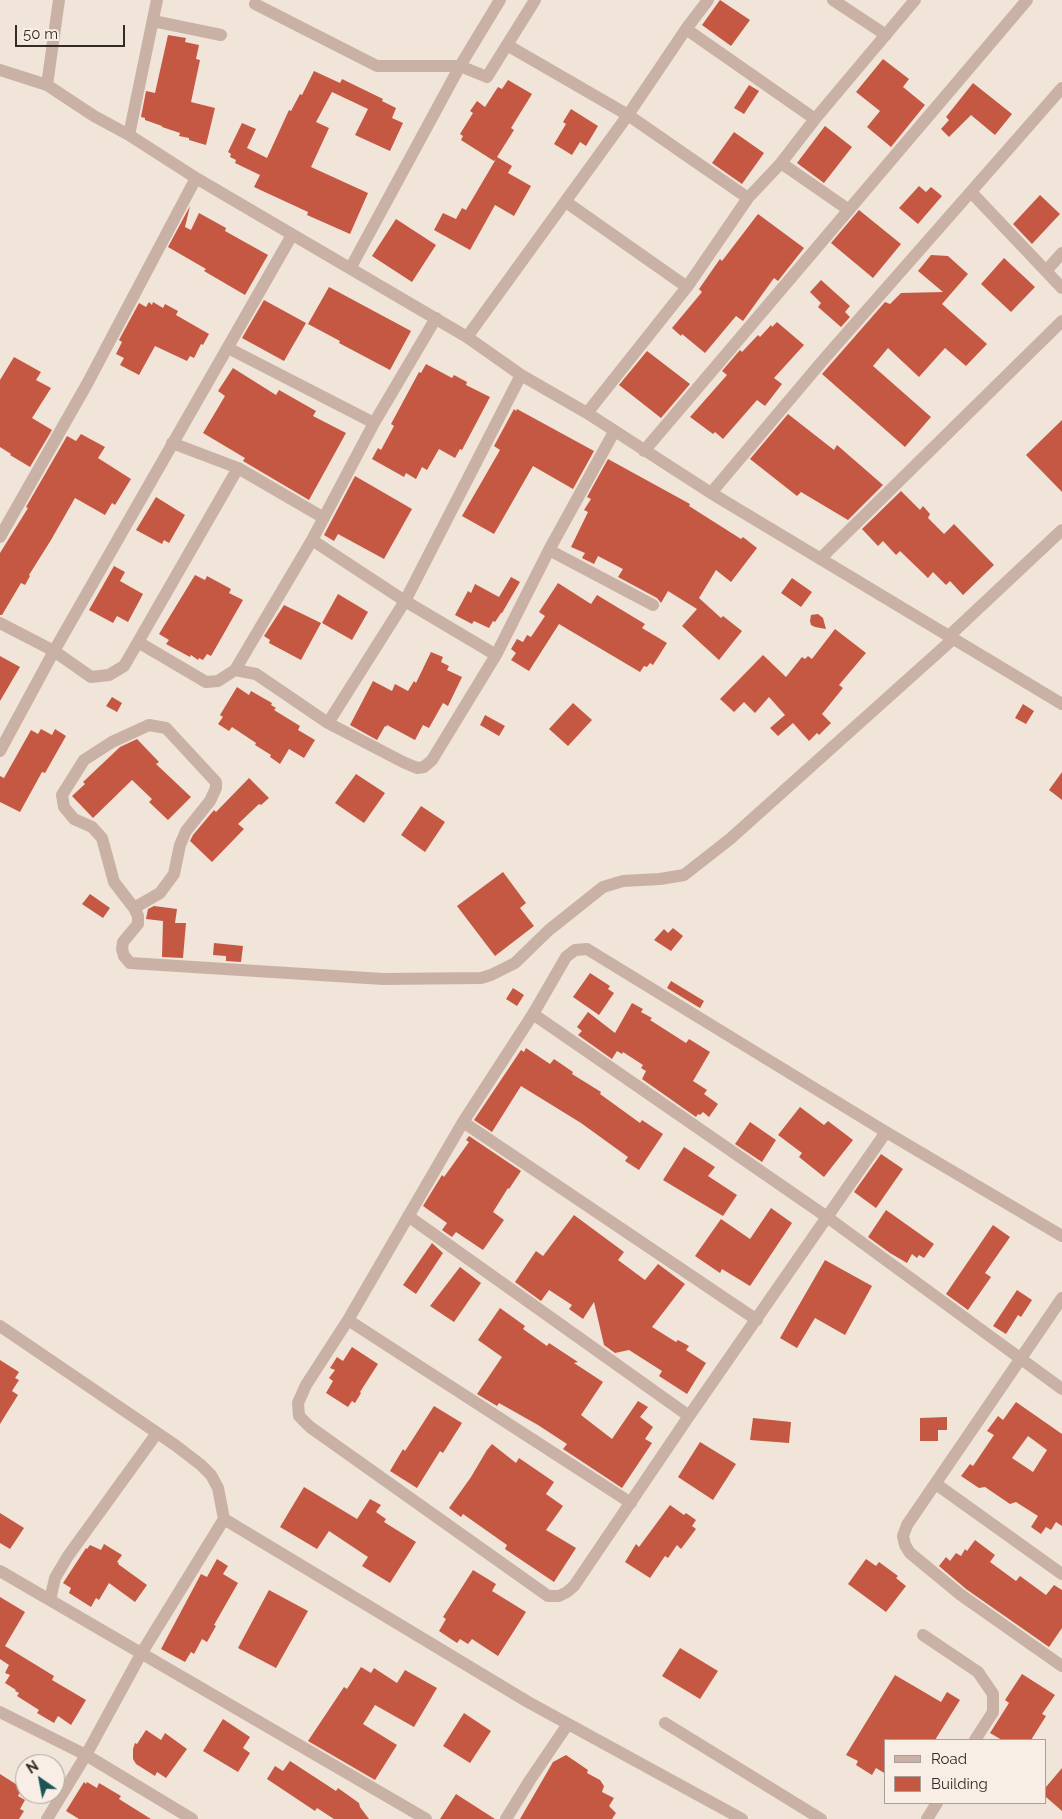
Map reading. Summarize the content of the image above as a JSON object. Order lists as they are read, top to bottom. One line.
{"legend":["Road","Building"],"scale_bar":"50 m","north":"top left"}
